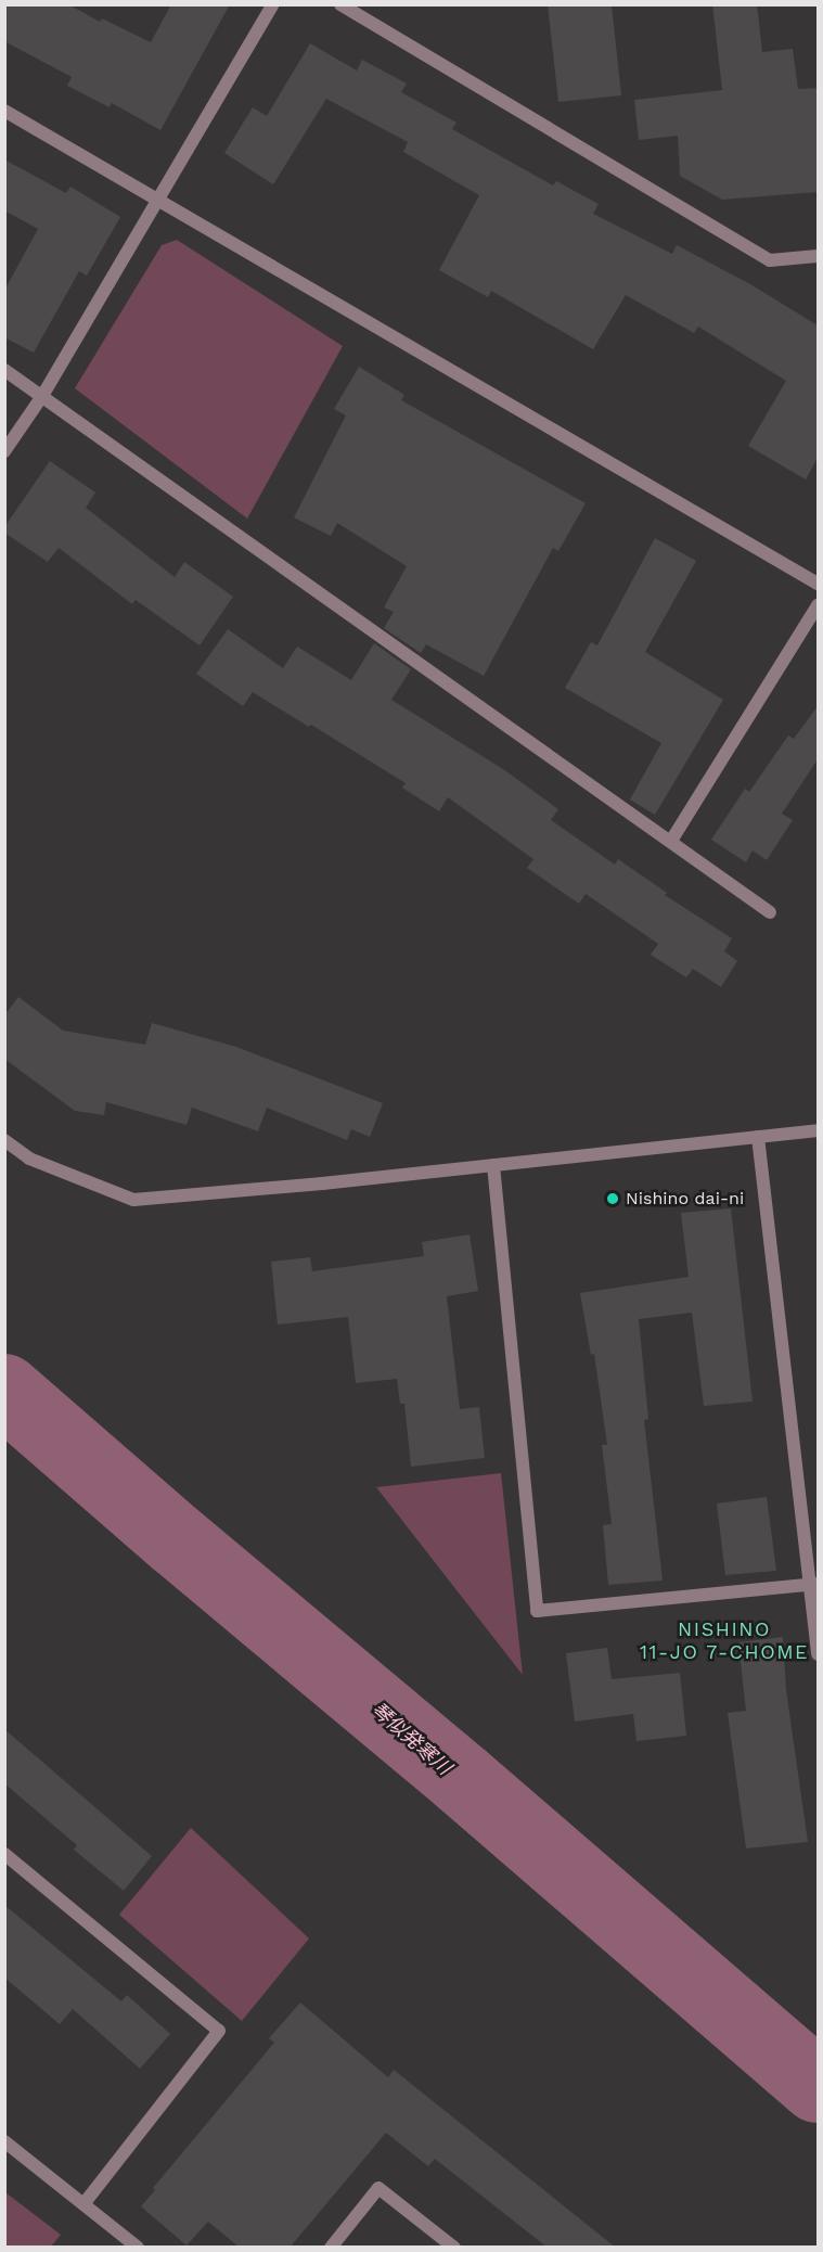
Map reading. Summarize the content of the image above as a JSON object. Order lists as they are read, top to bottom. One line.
{"districts":["NISHINO 11-JO 7-CHOME"],"water":["琴似発寒川"],"places":["Nishino dai-ni"]}
